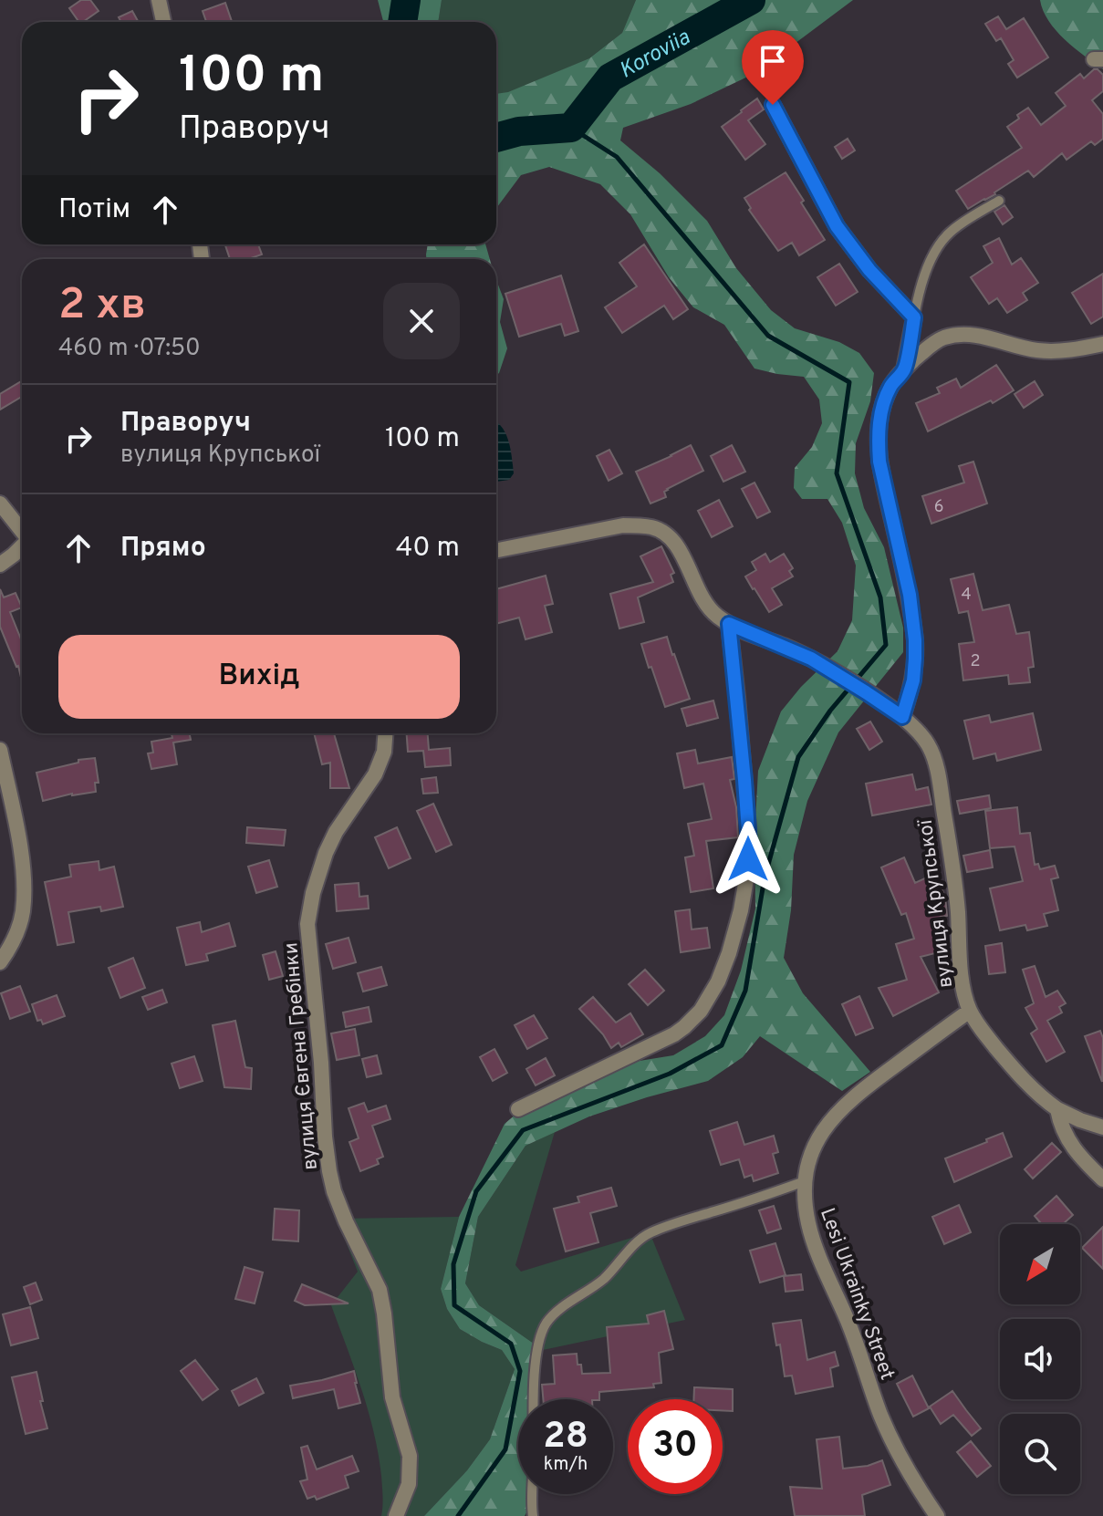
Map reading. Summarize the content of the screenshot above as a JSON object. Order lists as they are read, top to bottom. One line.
{"streets":{"street":["вулиця Крупської","вулиця Євгена Гребінки","Lesi Ukrainky Street"]},"crossings":[["вулиця Крупської","Lesi Ukrainky Street"]],"water":["Koroviia"],"house_numbers":["6","4","2"],"north":"bottom left","page":{"turn":["100 m","Праворуч"],"then":"Потім","heading":["2 хв","460 m · 07:50"],"list":[{"name":"Праворуч","note":"вулиця Крупської","value":"100 m"},{"name":"Прямо","value":"40 m"}],"buttons":"Вихід","speed":"28 km/h","limit":"30"}}
